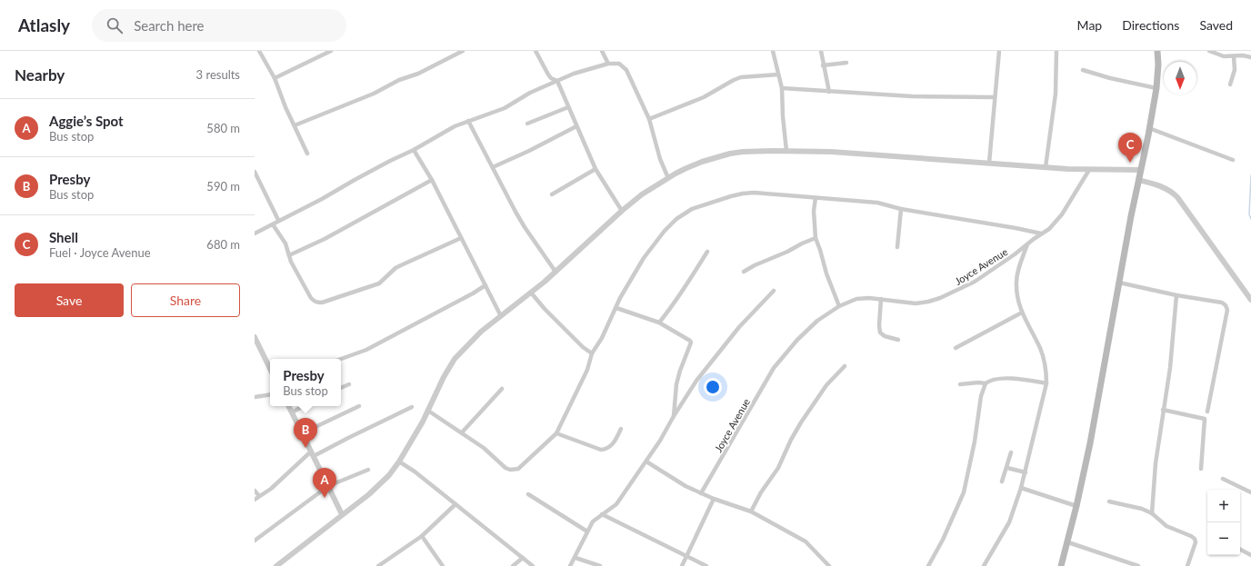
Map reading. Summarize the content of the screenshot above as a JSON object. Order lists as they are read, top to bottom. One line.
{"streets":{"street":["Joyce Avenue"]},"north":"bottom","page":{"header":"Atlasly","search":"Search here","nav":["Map","Directions","Saved"],"heading":["Nearby","3 results"],"list":[{"mark":"A","name":"Aggie’s Spot","note":"Bus stop","value":"580 m"},{"mark":"B","name":"Presby","note":"Bus stop","value":"590 m"},{"mark":"C","name":"Shell","note":"Fuel · Joyce Avenue","value":"680 m"}],"pins":["C","B","A"],"buttons":["Save","Share"],"popup":["Presby","Bus stop"],"map_buttons":["+","−"]}}
